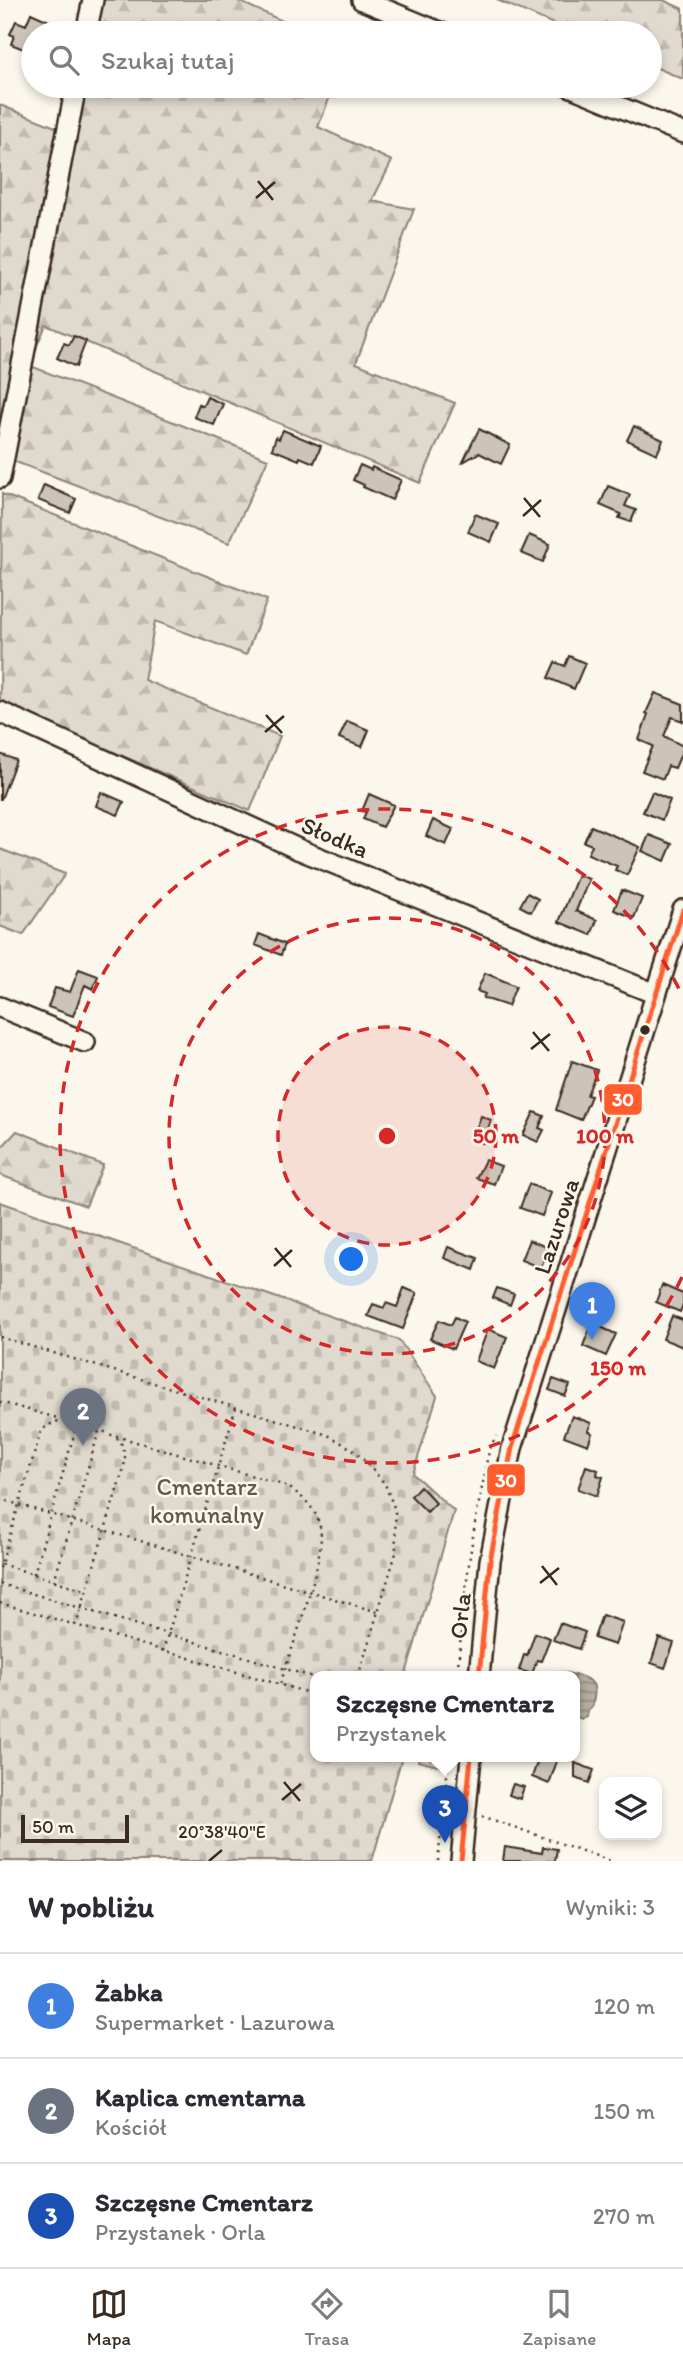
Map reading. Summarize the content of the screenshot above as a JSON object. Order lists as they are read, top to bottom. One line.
{"streets":{"street":["Słodka","Lazurowa","Orla"]},"crossings":[["Słodka","Lazurowa"],["Lazurowa","Orla"]],"parks":["Cmentarz komunalny"],"lines":["transit line 30"],"scale_bar":"50 m","page":{"search":"Szukaj tutaj","pins":["1","2","3"],"popup":["Szczęsne Cmentarz","Przystanek"],"scale":"50 m","heading":["W pobliżu","Wyniki: 3"],"list":[{"mark":"1","name":"Żabka","note":"Supermarket · Lazurowa","value":"120 m"},{"mark":"2","name":"Kaplica cmentarna","note":"Kościół","value":"150 m"},{"mark":"3","name":"Szczęsne Cmentarz","note":"Przystanek · Orla","value":"270 m"}],"nav":["Mapa","Trasa","Zapisane"]},"coordinates":["20°38'40\"E"],"rings":["50 m","100 m","150 m"]}
